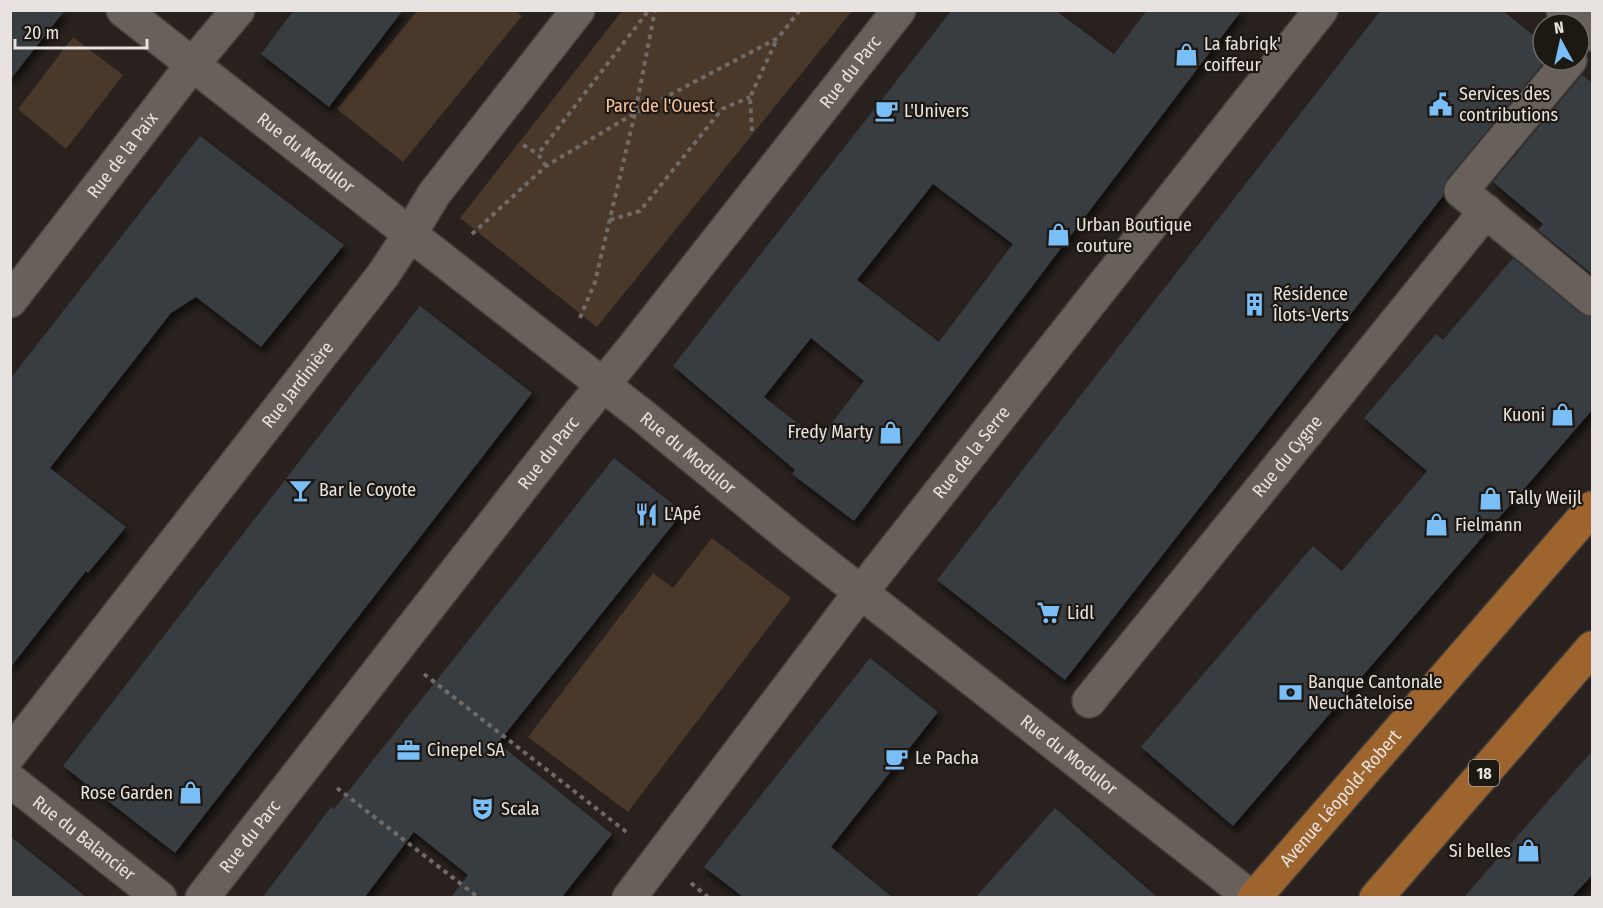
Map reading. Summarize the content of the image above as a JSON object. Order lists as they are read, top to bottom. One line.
{"streets":{"main road":["18","Avenue Léopold-Robert"],"street":["Rue du Parc","Rue du Modulor","Rue de la Paix","Rue Jardinière","Rue de la Serre","Rue du Cygne","Rue du Balancier"]},"crossings":[["Rue du Parc","Rue du Modulor"],["Rue du Modulor","Rue de la Paix"],["Rue du Modulor","Rue Jardinière"],["Rue du Modulor","Rue de la Serre"],["Rue du Modulor","Avenue Léopold-Robert"]],"parks":["Parc de l'Ouest"],"places":{"shop":["La fabriqk' coiffeur","Urban Boutique couture","Kuoni","Fredy Marty","Tally Weijl","Fielmann","Rose Garden","Si belles"],"public building":["Services des contributions"],"cafe":["L'Univers","Le Pacha"],"building":["Résidence Îlots-Verts"],"bar":["Bar le Coyote"],"restaurant":["L'Apé"],"supermarket":["Lidl"],"bank":["Banque Cantonale Neuchâteloise"],"office":["Cinepel SA"],"theatre":["Scala"]},"scale_bar":"20 m","north":"top"}
